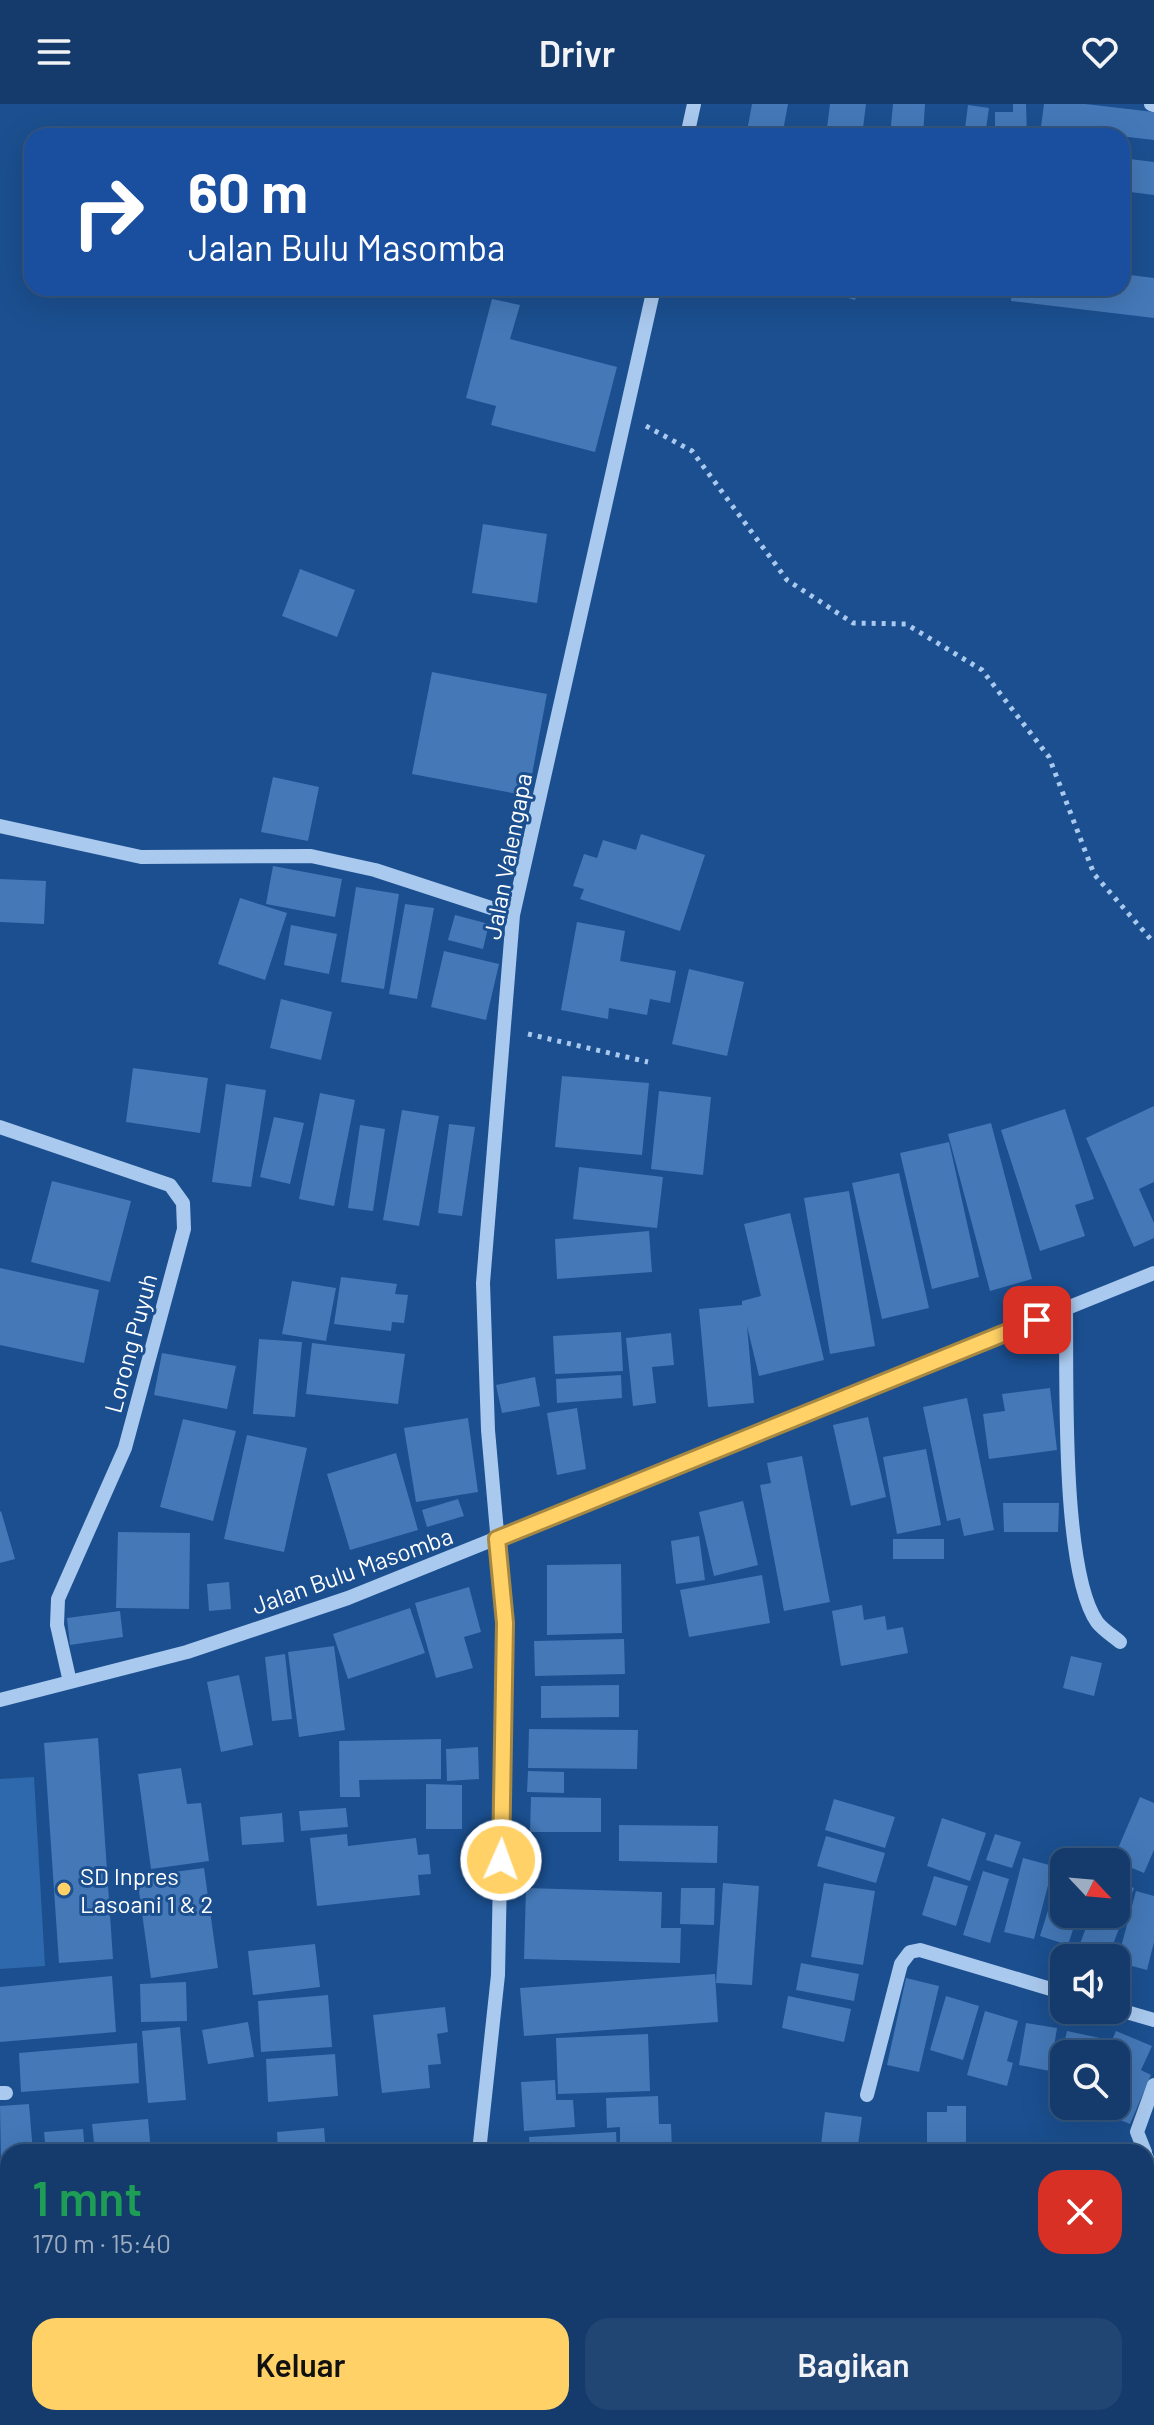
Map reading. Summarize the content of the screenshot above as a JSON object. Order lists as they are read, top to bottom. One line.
{"streets":{"street":["Jalan Valengapa","Lorong Puyuh","Jalan Bulu Masomba"]},"crossings":[["Jalan Valengapa","Jalan Bulu Masomba"],["Lorong Puyuh","Jalan Bulu Masomba"]],"places":["SD Inpres Lasoani 1 & 2"],"north":"bottom right","page":{"header":"Drivr","turn":["60 m","Jalan Bulu Masomba"],"heading":["1 mnt","170 m · 15:40"],"buttons":["Keluar","Bagikan"]}}
